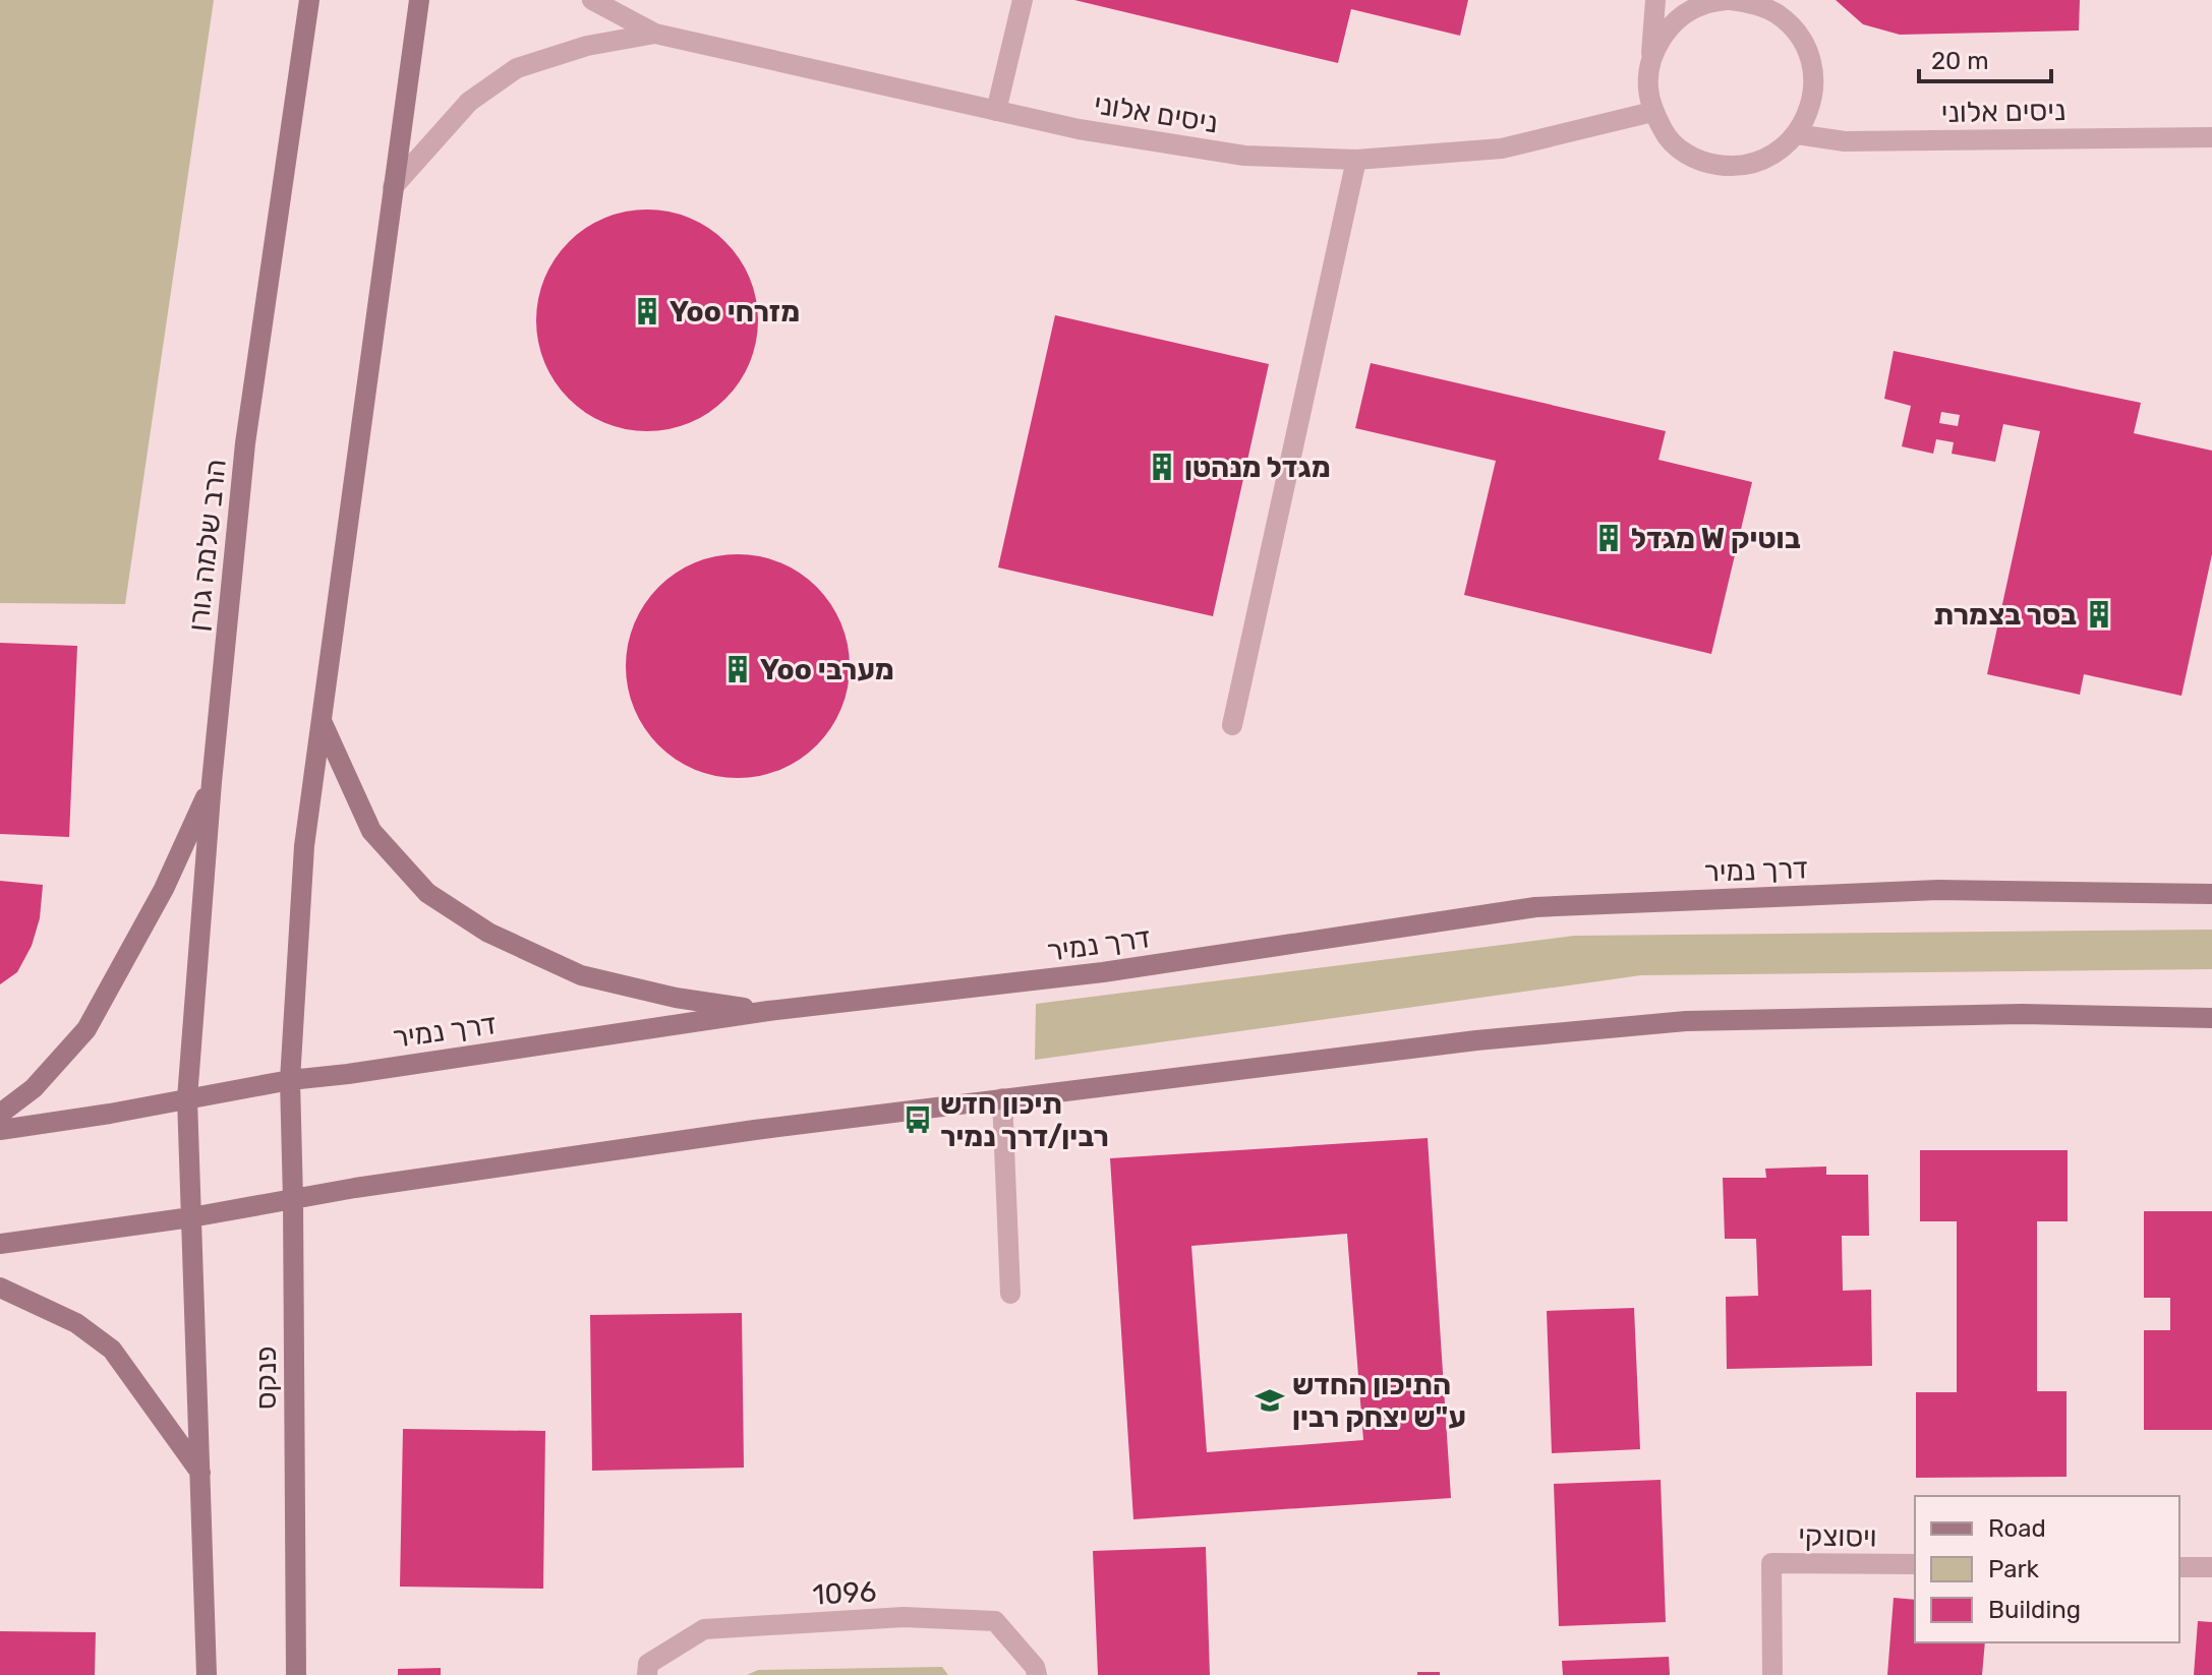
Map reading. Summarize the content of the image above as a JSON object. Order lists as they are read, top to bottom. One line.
{"streets":{"main road":["הרב שלמה גורן","דרך נמיר","פנקס"],"street":["ניסים אלוני","ויסוצקי","1096"]},"crossings":[["הרב שלמה גורן","דרך נמיר"],["דרך נמיר","פנקס"]],"places":{"building":["Yoo מזרחי","מגדל מנהטן","מגדל W בוטיק","בסר בצמרת","Yoo מערבי"],"bus stop":["תיכון חדש רבין/דרך נמיר"],"school or university":["התיכון החדש ע\"ש יצחק רבין"]},"legend":["Road","Park","Building"],"scale_bar":"20 m"}
